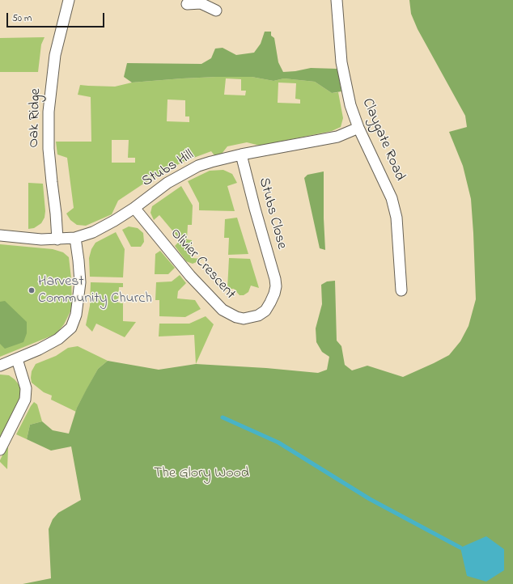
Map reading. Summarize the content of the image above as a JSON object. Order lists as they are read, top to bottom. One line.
{"streets":{"street":["Oak Ridge","Claygate Road","Stubs Hill","Stubs Close","Olivier Crescent"]},"crossings":[["Oak Ridge","Stubs Hill"],["Claygate Road","Stubs Hill"],["Stubs Hill","Stubs Close"],["Stubs Hill","Olivier Crescent"],["Stubs Close","Olivier Crescent"]],"parks":["The Glory Wood"],"places":["Harvest Community Church"],"scale_bar":"50 m"}
